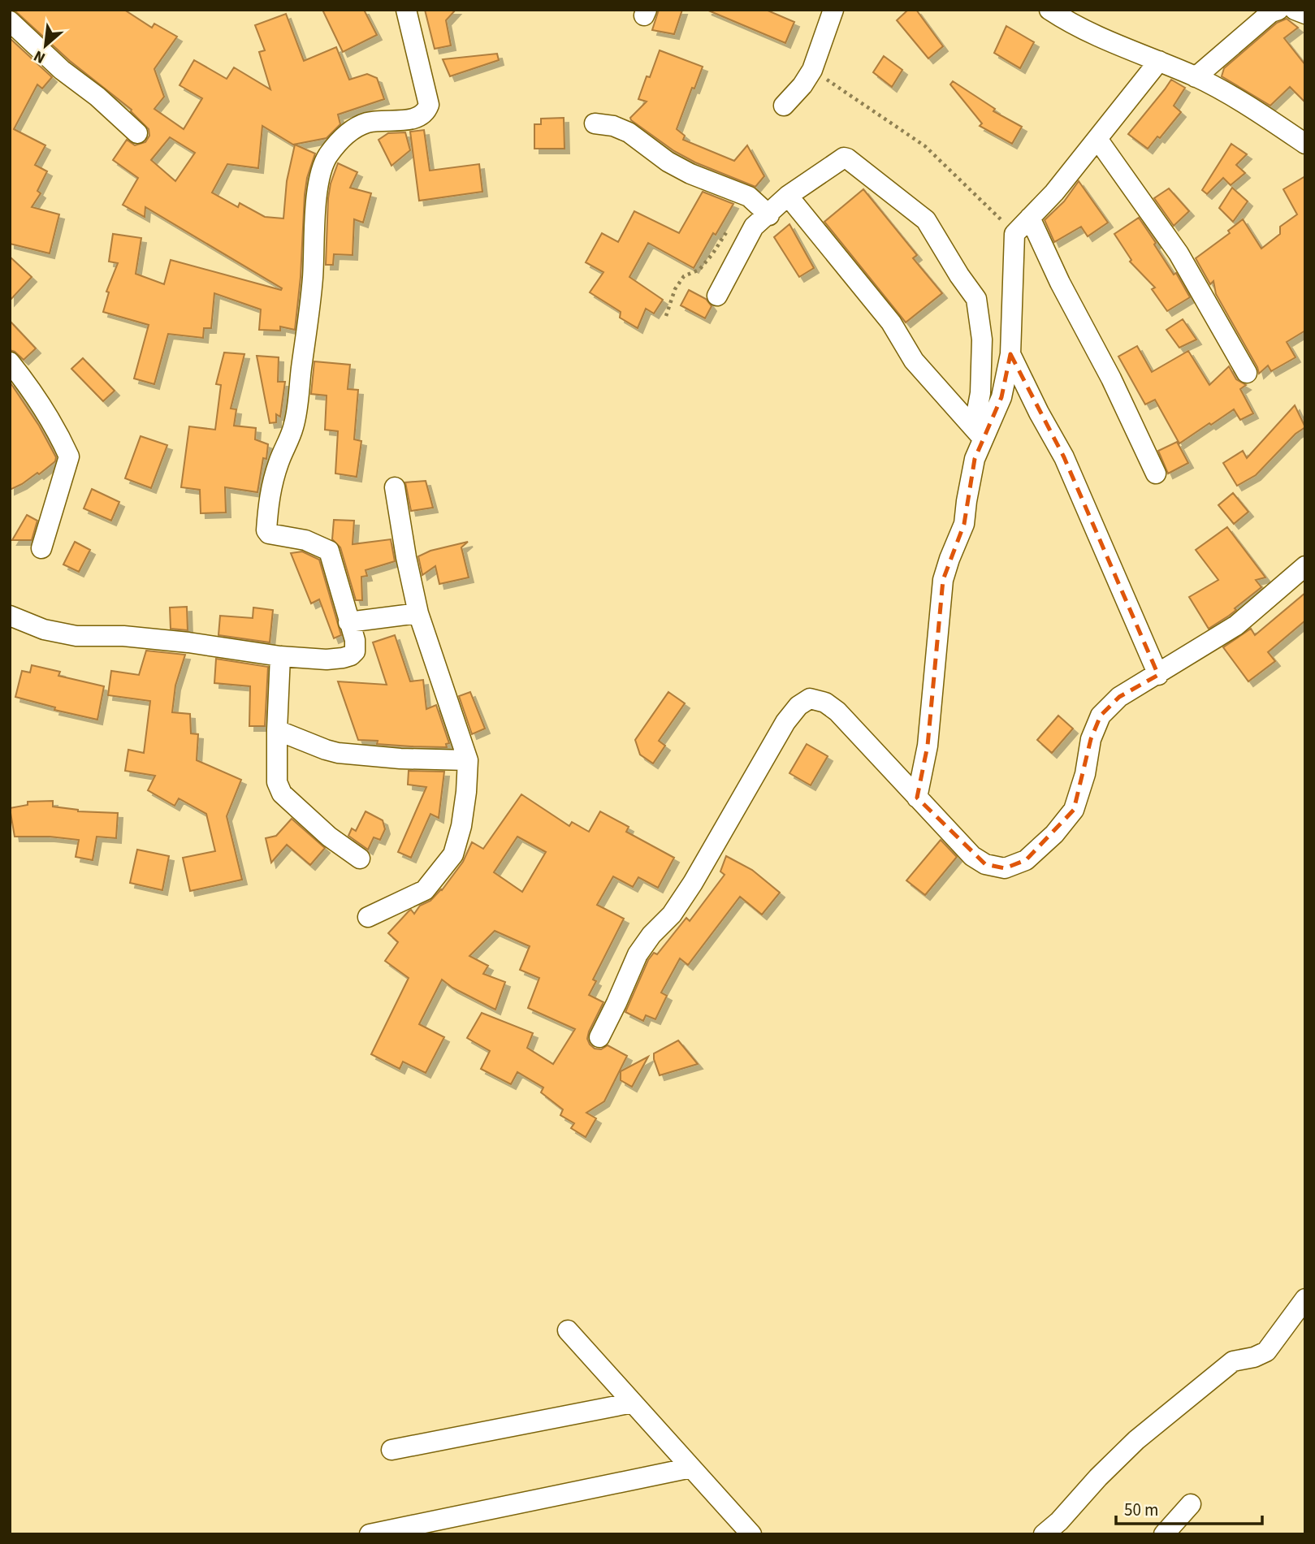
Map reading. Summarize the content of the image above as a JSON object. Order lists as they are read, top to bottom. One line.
{"scale_bar":"50 m","north":"bottom left"}
